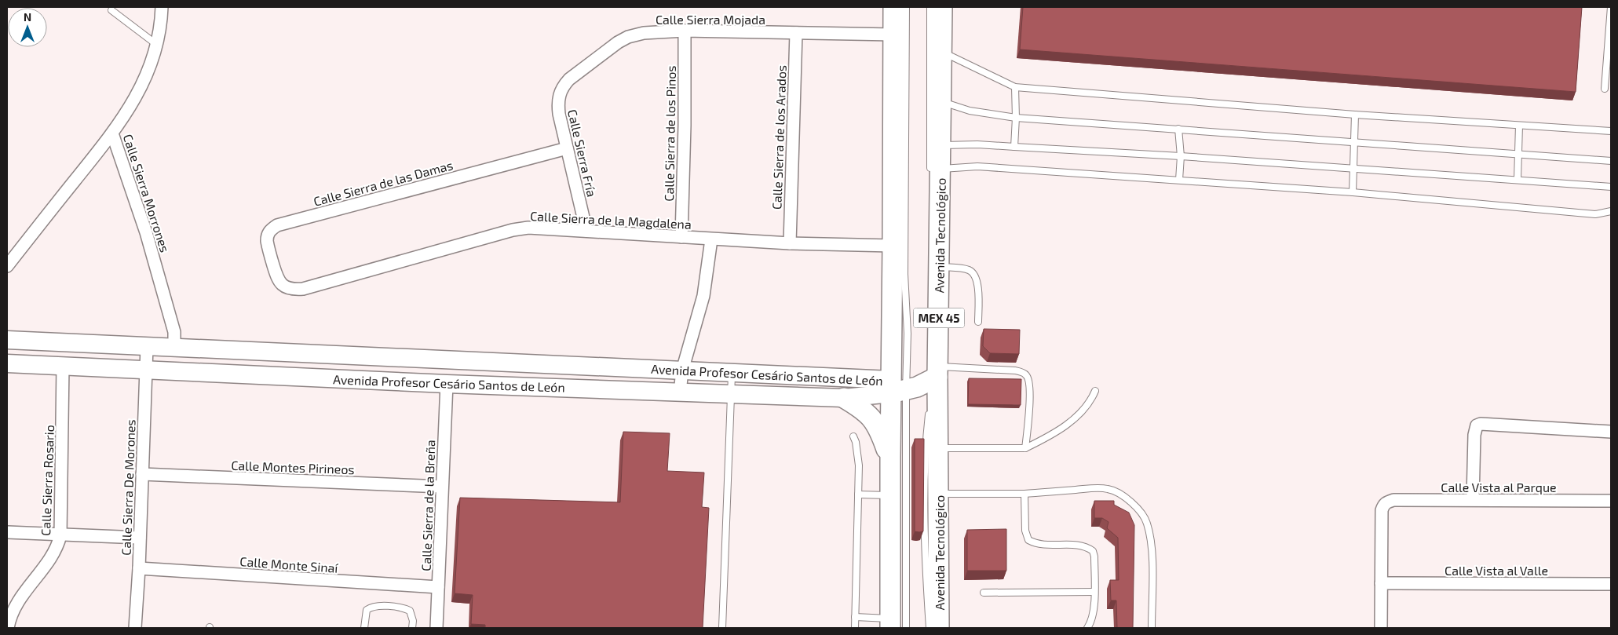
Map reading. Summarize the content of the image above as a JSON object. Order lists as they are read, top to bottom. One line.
{"streets":{"main road":["Avenida Tecnológico","MEX 45"],"street":["Calle Sierra Mojada","Calle Sierra de los Pinos","Calle Sierra de los Arados","Calle Sierra Fría","Calle Sierra de las Damas","Calle Sierra Morrones","Calle Sierra de la Magdalena","Avenida Profesor Cesário Santos de León","Calle Montes Pirineos","Calle Sierra Rosario","Calle Vista al Parque","Calle Sierra De Morones","Calle Sierra de la Breña","Calle Monte Sinaí","Calle Vista al Valle"]},"crossings":[["Calle Sierra Mojada","Calle Sierra de los Pinos"],["Calle Sierra Mojada","Calle Sierra de los Arados"],["Calle Sierra Mojada","Calle Sierra Fría"],["Calle Sierra de los Pinos","Calle Sierra de la Magdalena"],["Calle Sierra de los Arados","Calle Sierra de la Magdalena"],["Calle Sierra Fría","Calle Sierra de las Damas"],["Calle Sierra Fría","Calle Sierra de la Magdalena"],["Calle Sierra de las Damas","Calle Sierra de la Magdalena"],["Calle Sierra Morrones","Avenida Profesor Cesário Santos de León"],["Avenida Profesor Cesário Santos de León","Calle Sierra Rosario"],["Avenida Profesor Cesário Santos de León","Calle Sierra De Morones"],["Avenida Profesor Cesário Santos de León","Calle Sierra de la Breña"],["Calle Montes Pirineos","Calle Sierra De Morones"],["Calle Montes Pirineos","Calle Sierra de la Breña"],["Calle Vista al Parque","Calle Vista al Valle"],["Calle Sierra De Morones","Calle Monte Sinaí"],["Calle Sierra de la Breña","Calle Monte Sinaí"]],"north":"top"}
